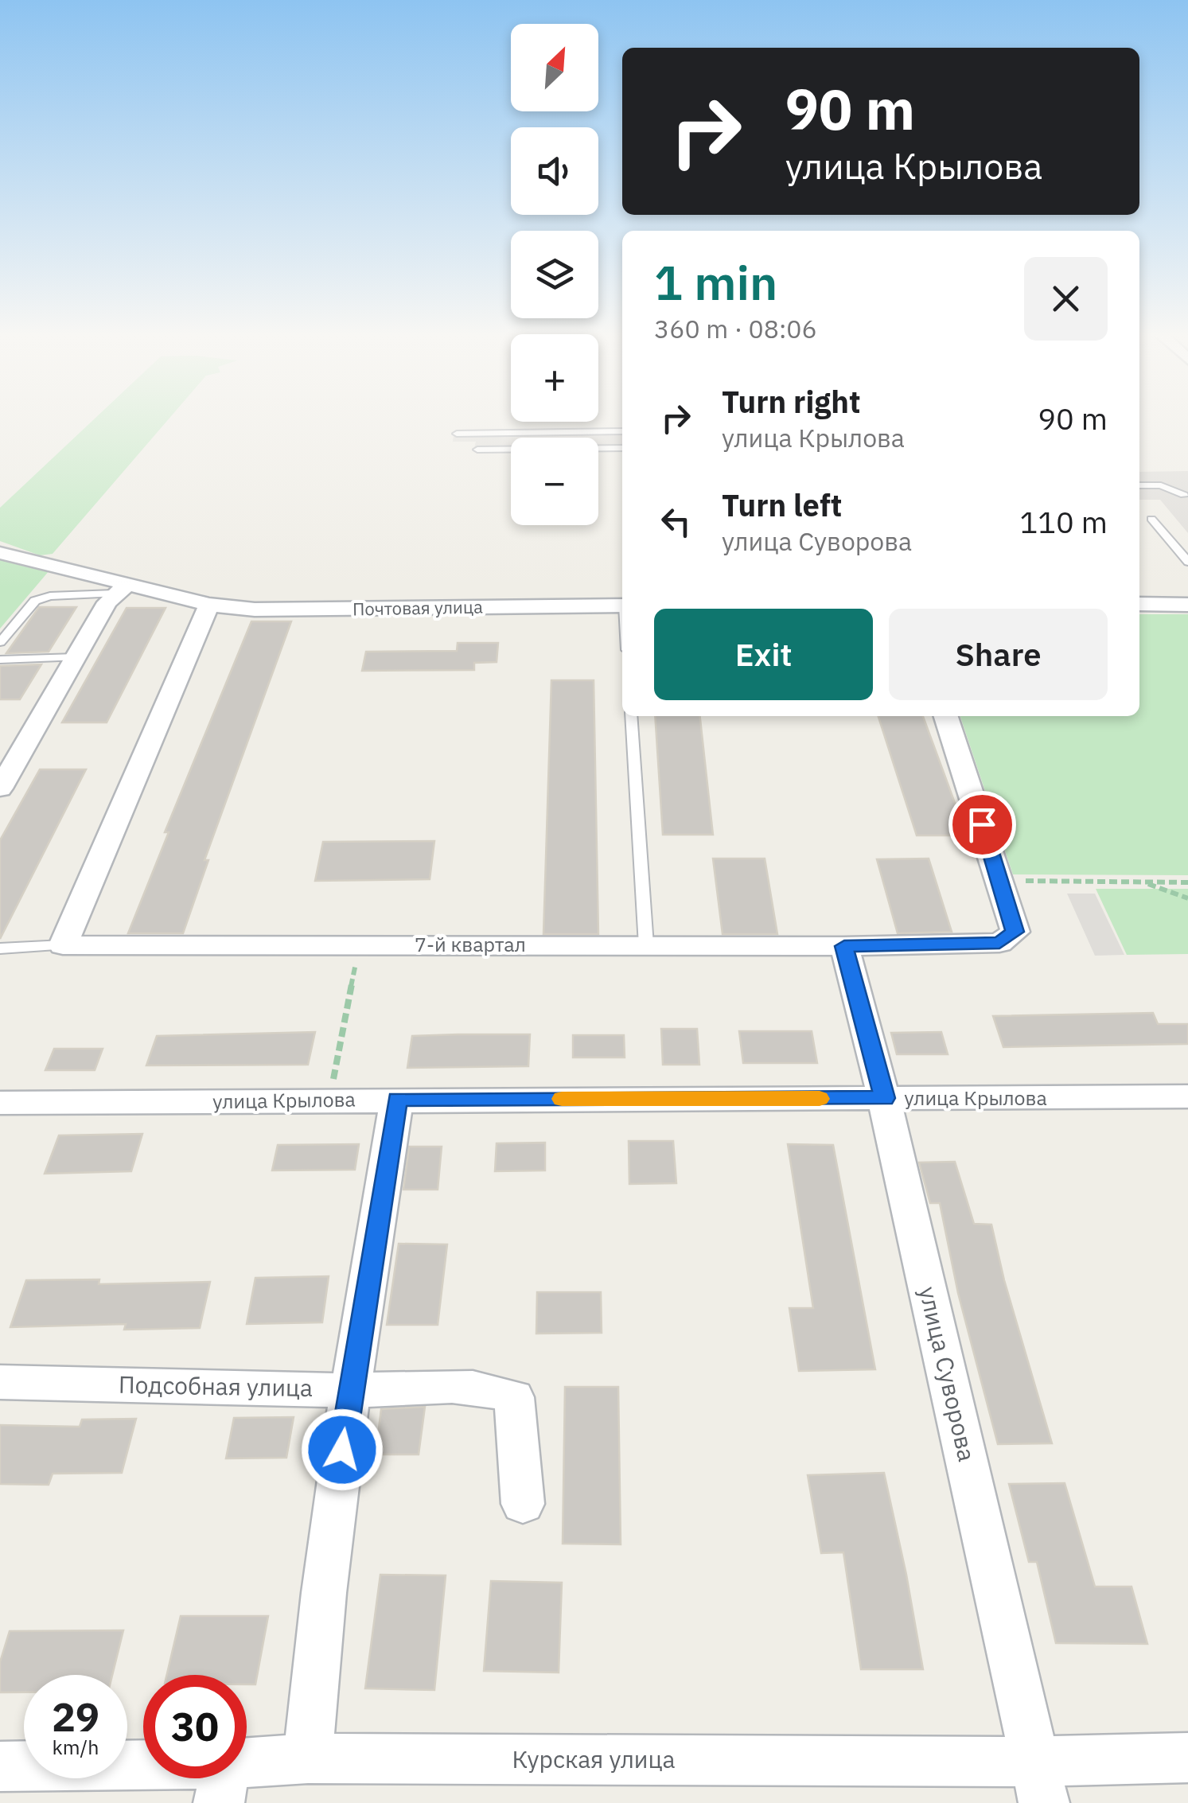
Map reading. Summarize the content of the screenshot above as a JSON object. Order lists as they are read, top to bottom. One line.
{"streets":{"street":["Почтовая улица","7-й квартал","улица Крылова","улица Суворова","Подсобная улица","Курская улица"]},"crossings":[["7-й квартал","улица Суворова"],["улица Крылова","улица Суворова"],["улица Суворова","Курская улица"]],"north":"top right","page":{"map_buttons":["+","−"],"turn":["90 m","улица Крылова"],"heading":["1 min","360 m · 08:06"],"list":[{"name":"Turn right","note":"улица Крылова","value":"90 m"},{"name":"Turn left","note":"улица Суворова","value":"110 m"}],"buttons":["Exit","Share"],"speed":"29 km/h","limit":"30"}}
